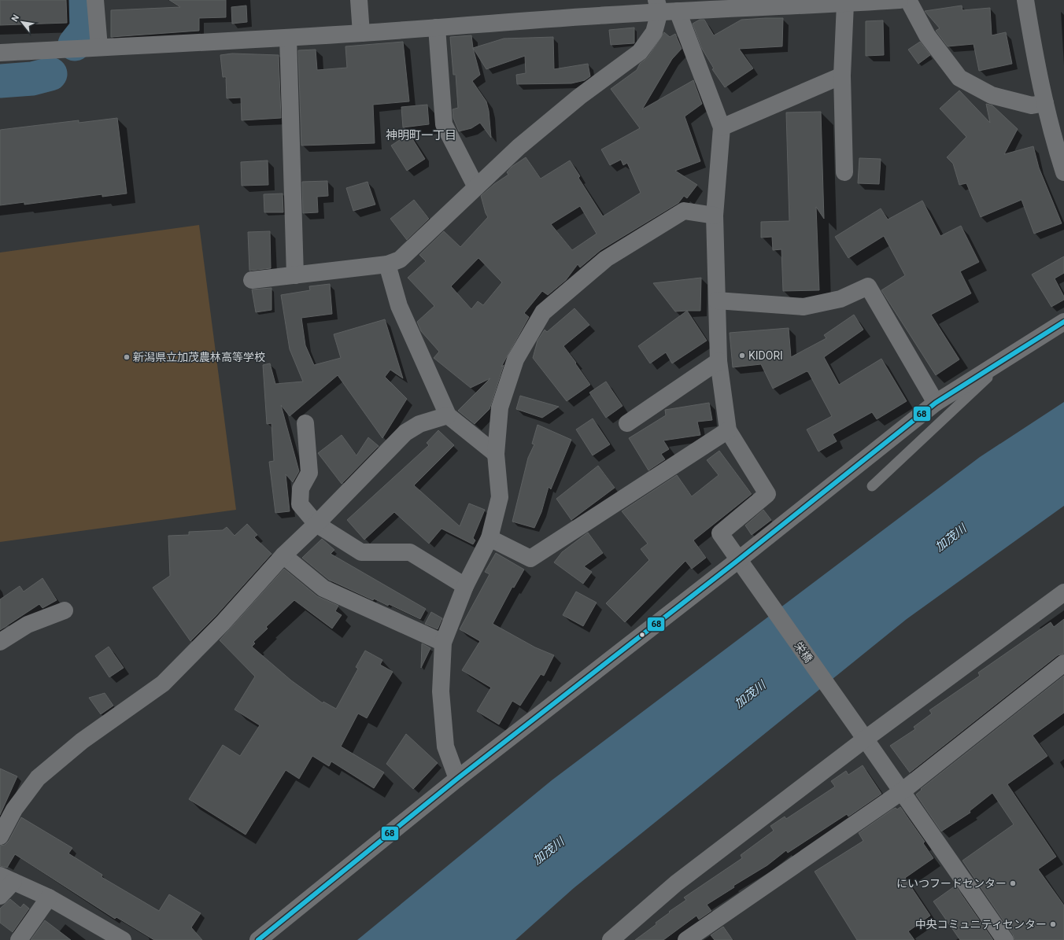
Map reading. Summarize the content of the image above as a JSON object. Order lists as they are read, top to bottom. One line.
{"streets":{"street":["栄橋"]},"districts":["神明町一丁目"],"water":["加茂川"],"places":["KIDORI","新潟県立加茂農林高等学校","にいつフードセンター","中央コミュニティセンター"],"lines":["transit line 68"],"north":"top left"}
